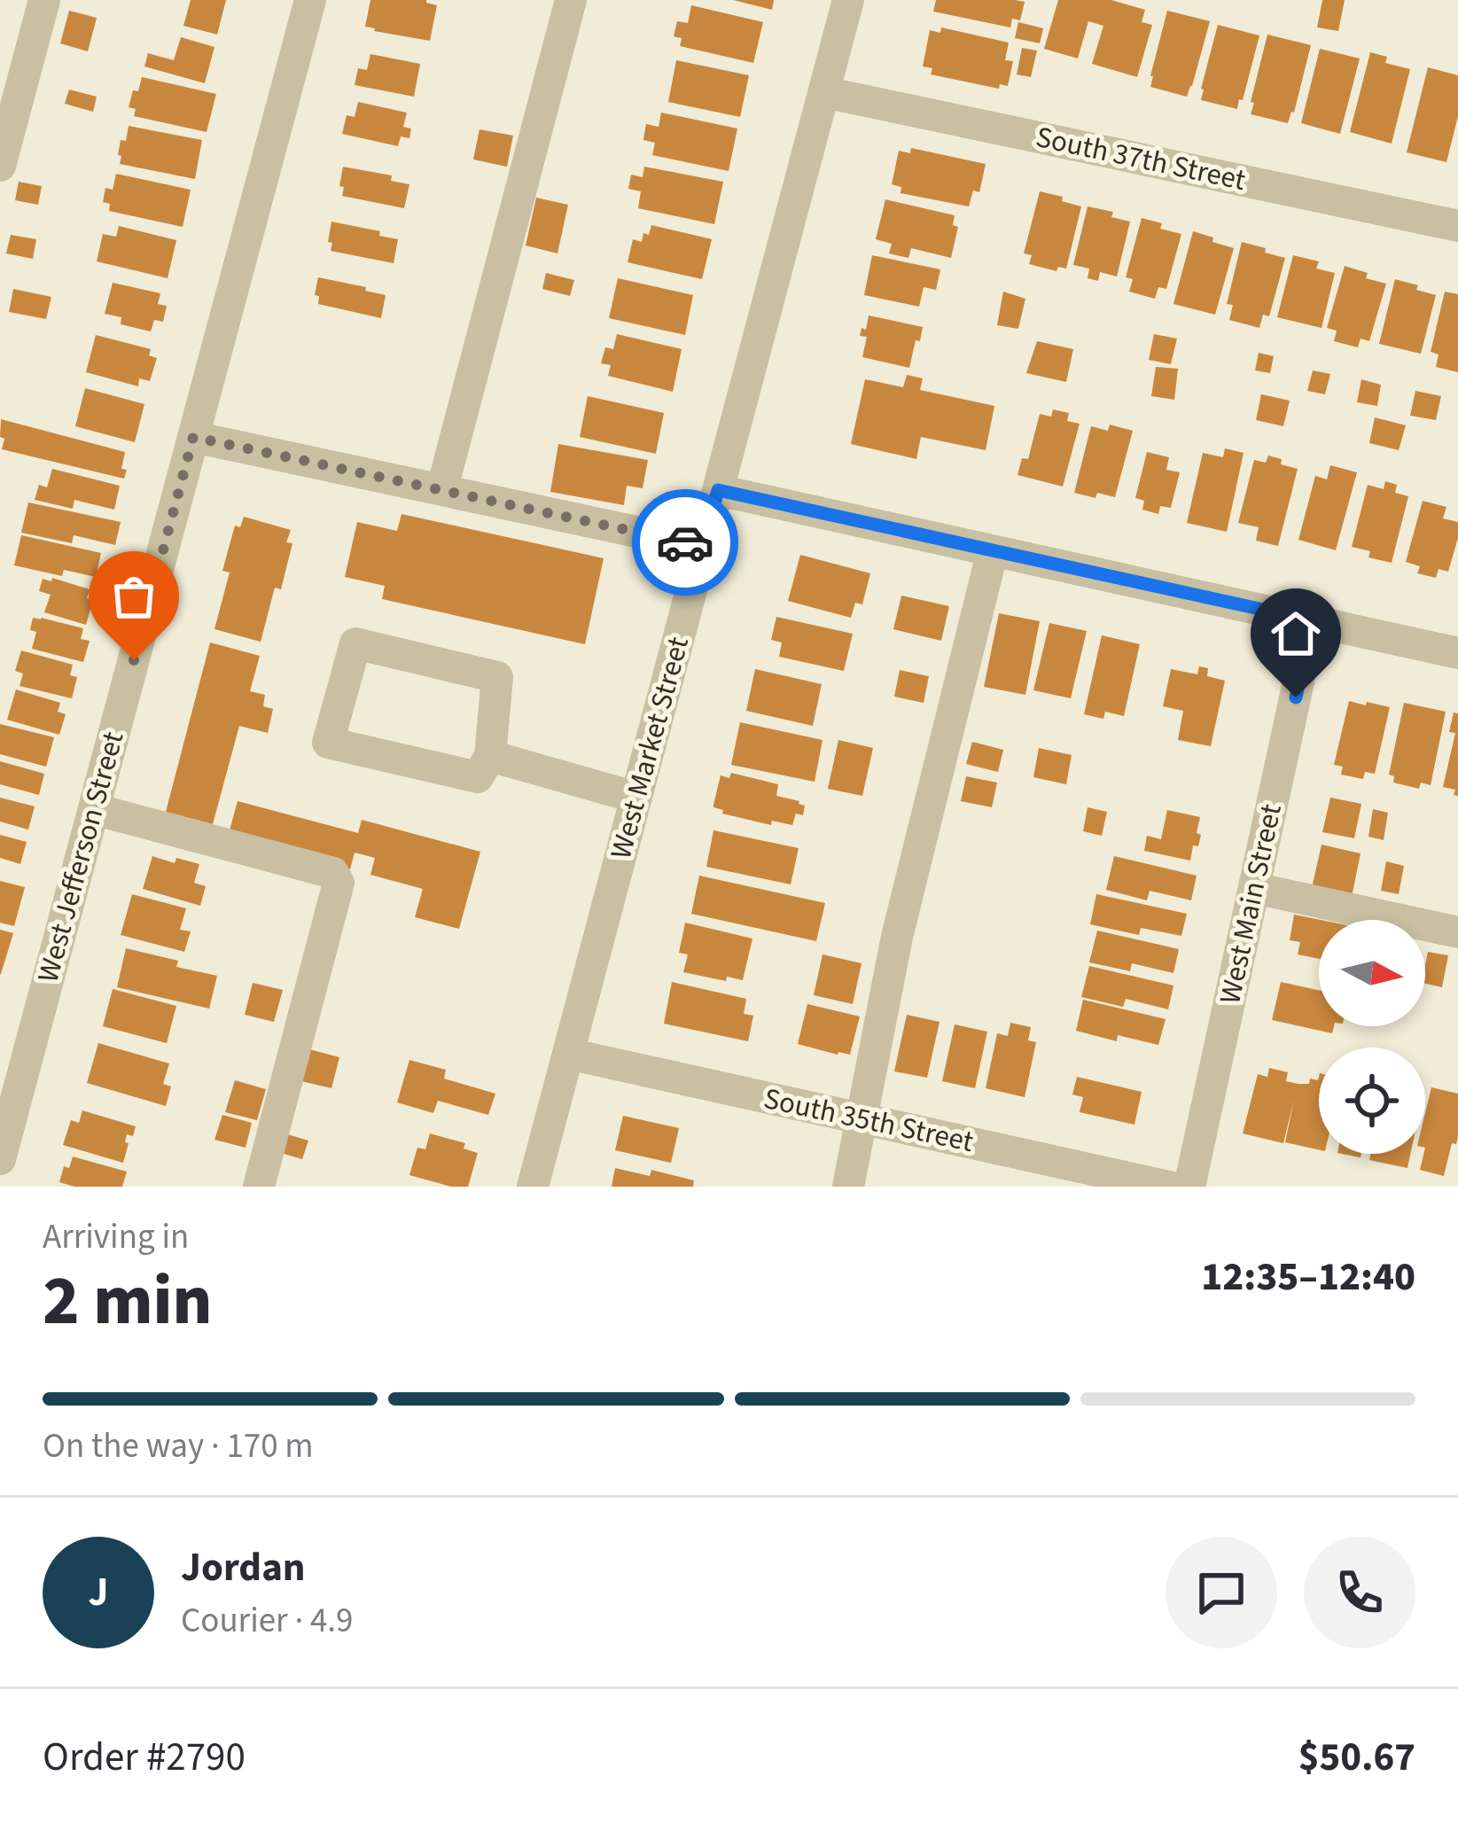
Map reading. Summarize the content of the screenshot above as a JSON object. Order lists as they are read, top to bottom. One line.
{"streets":{"street":["South 37th Street","West Market Street","West Jefferson Street","West Main Street","South 35th Street"]},"crossings":[["South 37th Street","West Market Street"],["West Market Street","South 35th Street"]],"north":"right","page":{"heading":["2 min","Arriving in","12:35–12:40"],"panel":["Jordan","Courier · 4.9","Order #2790","$50.67"],"bar":"On the way · 170 m","round":"J"}}
